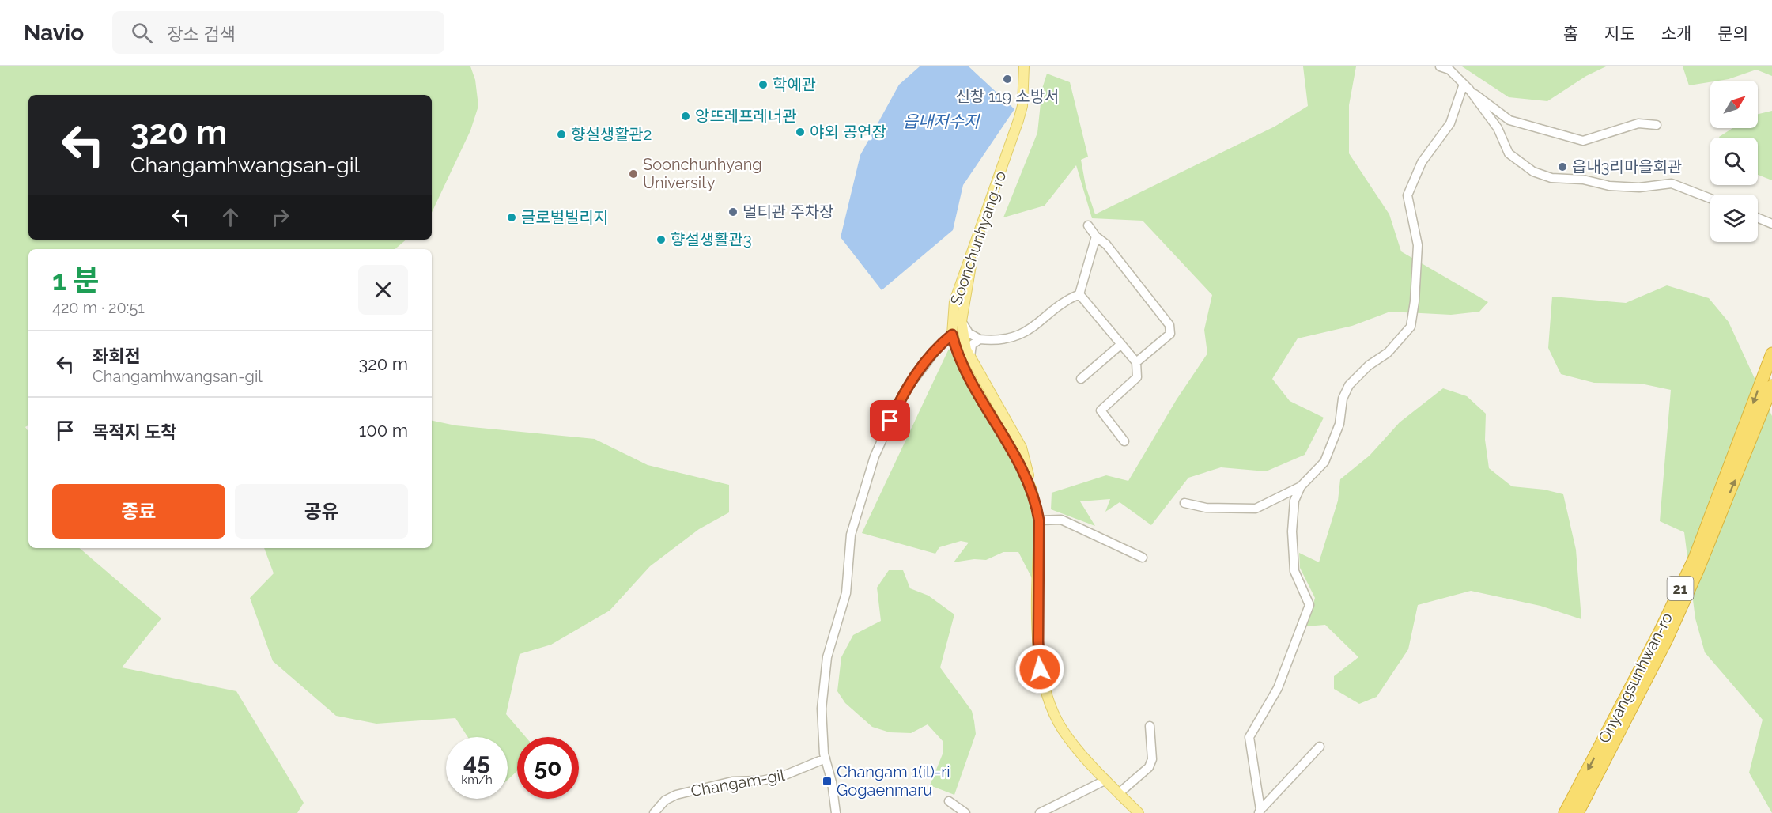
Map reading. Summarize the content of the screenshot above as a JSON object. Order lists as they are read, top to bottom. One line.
{"streets":{"highway":["21","Onyangsunhwan-ro"],"main road":["Soonchunhyang-ro"],"street":["Changam-gil"]},"water":["읍내저수지"],"places":{"other":["신창 119 소방서","학예관","앙뜨레프레너관","야외 공연장","향설생활관2","읍내3리마을회관","Soonchunhyang University","멀티관 주차장","글로벌빌리지","향설생활관3"],"transit":["Changam 1(il)-ri Gogaenmaru"]},"north":"top right","page":{"header":"Navio","search":"장소 검색","nav":["홈","지도","소개","문의"],"turn":["320 m","Changamhwangsan-gil"],"heading":["1 분","420 m · 20:51"],"list":[{"name":"좌회전","note":"Changamhwangsan-gil","value":"320 m"},{"name":"목적지 도착","value":"100 m"}],"buttons":["종료","공유"],"speed":"45 km/h","limit":"50"}}
